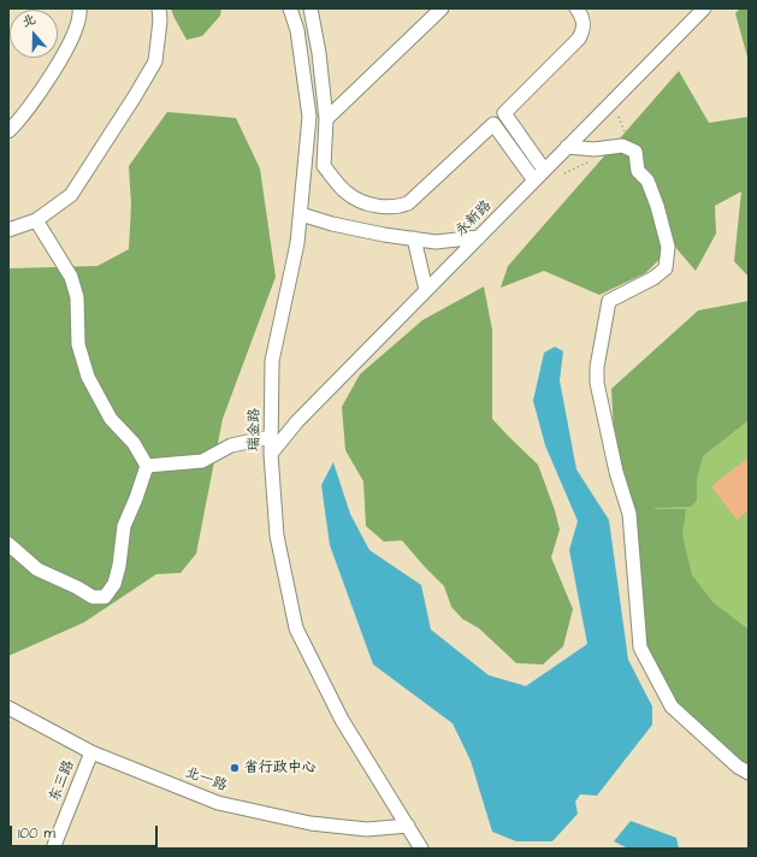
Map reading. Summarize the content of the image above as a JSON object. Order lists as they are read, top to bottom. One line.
{"streets":{"street":["永新路","瑞金路","北一路","东三路"]},"crossings":[["永新路","瑞金路"],["瑞金路","北一路"],["北一路","东三路"]],"places":["省行政中心"],"scale_bar":"100 m","north":"top"}
